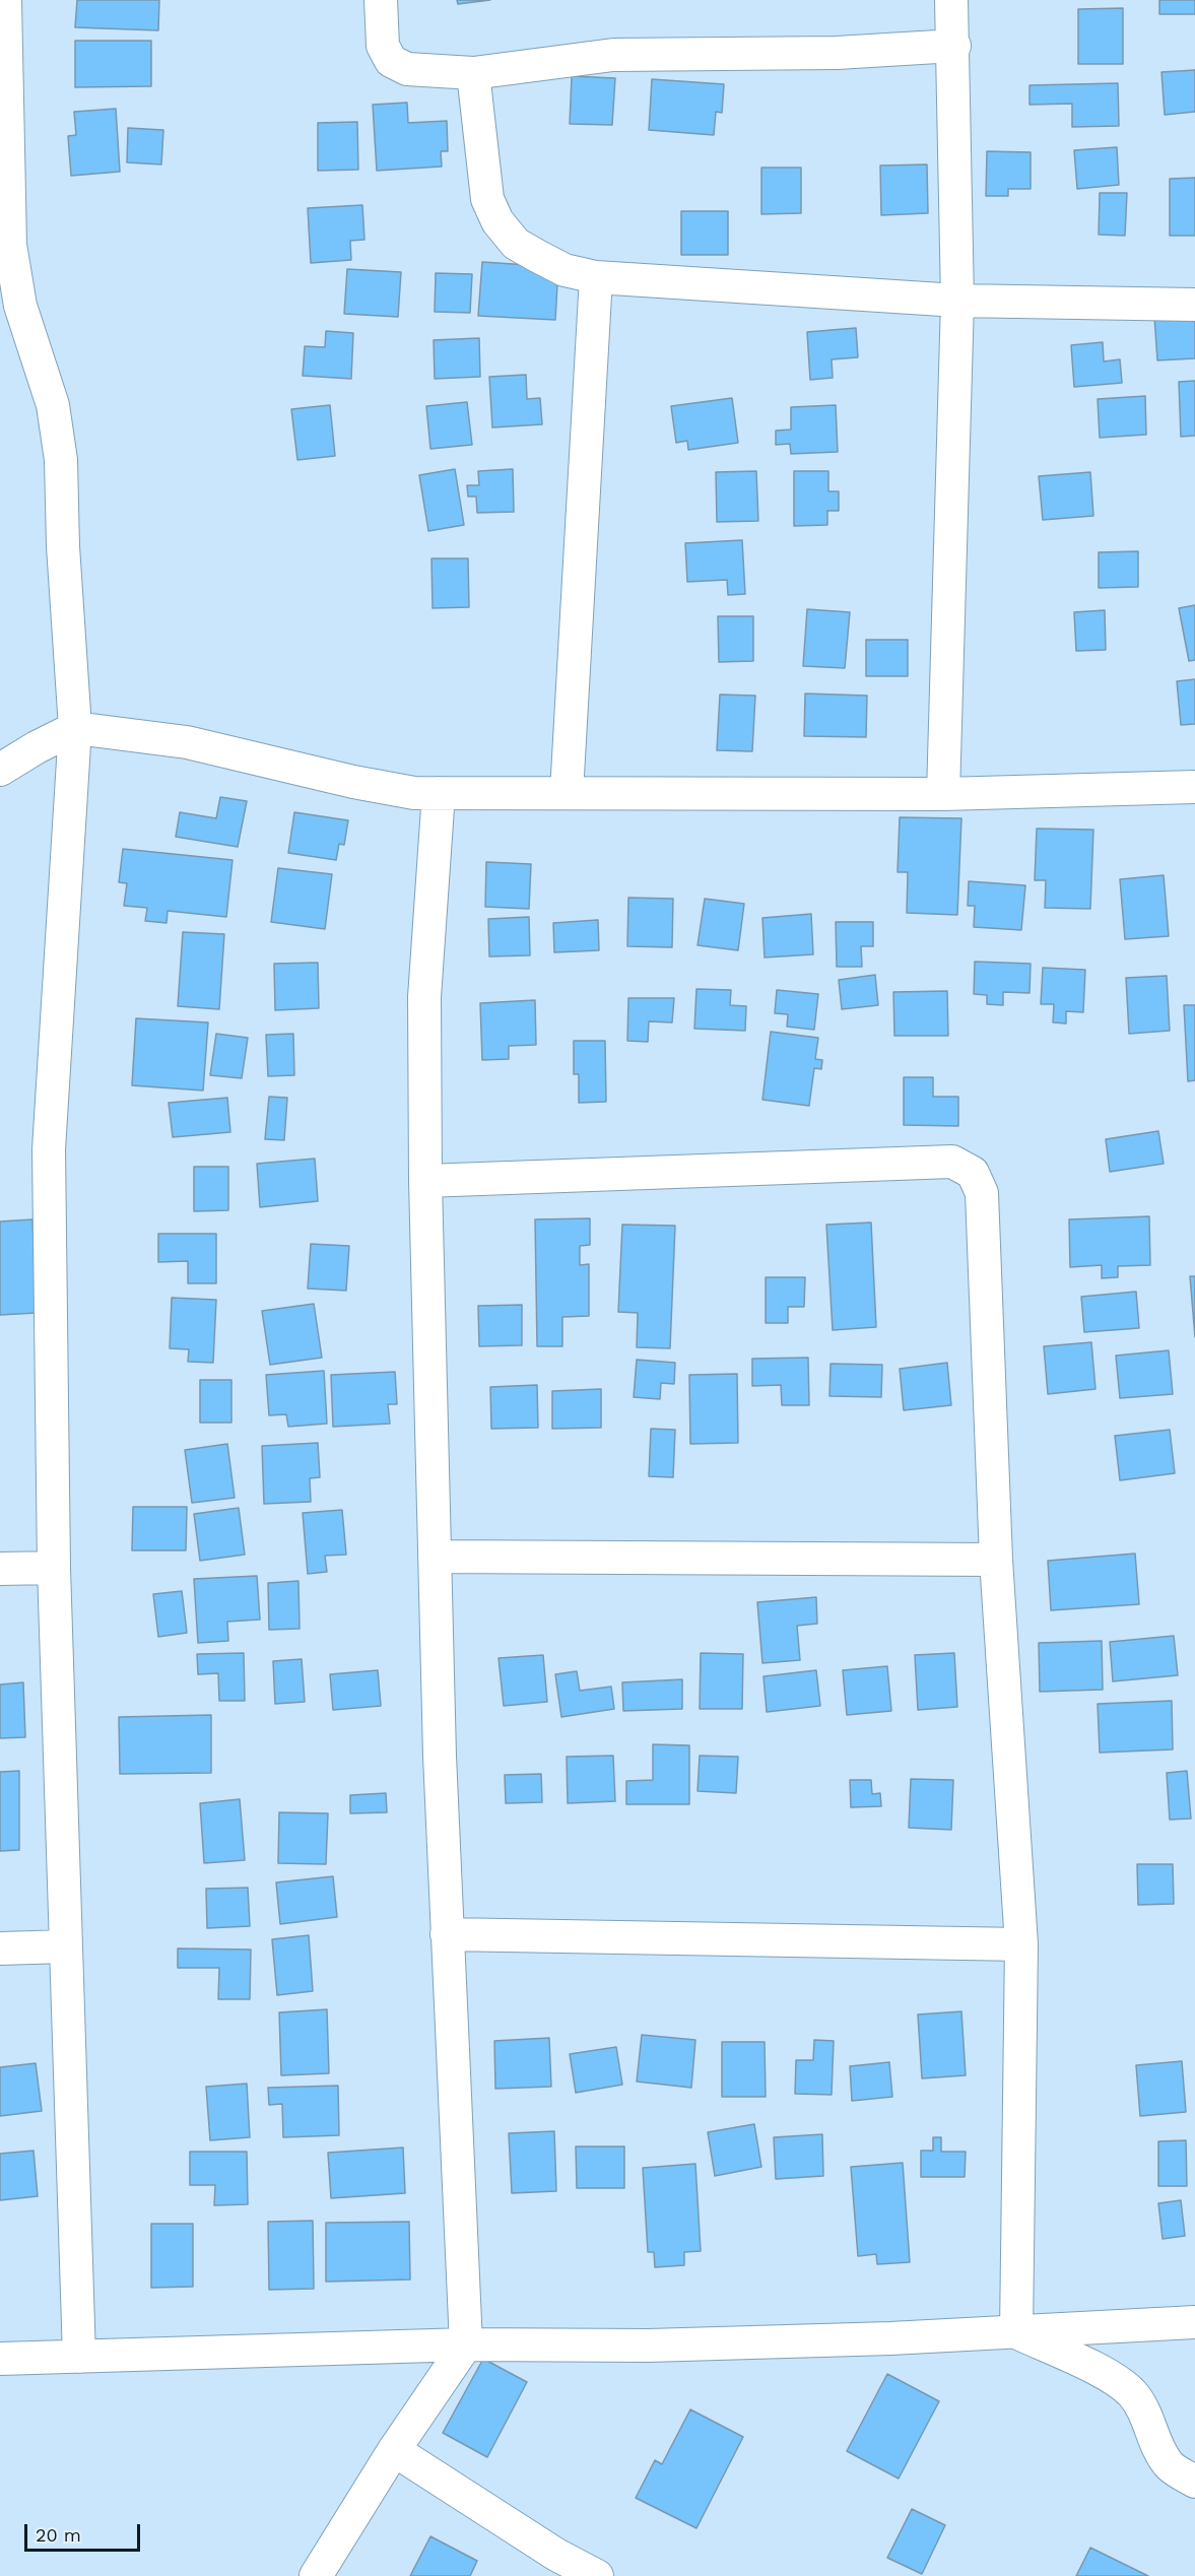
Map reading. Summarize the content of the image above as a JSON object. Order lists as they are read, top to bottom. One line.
{"scale_bar":"20 m"}
